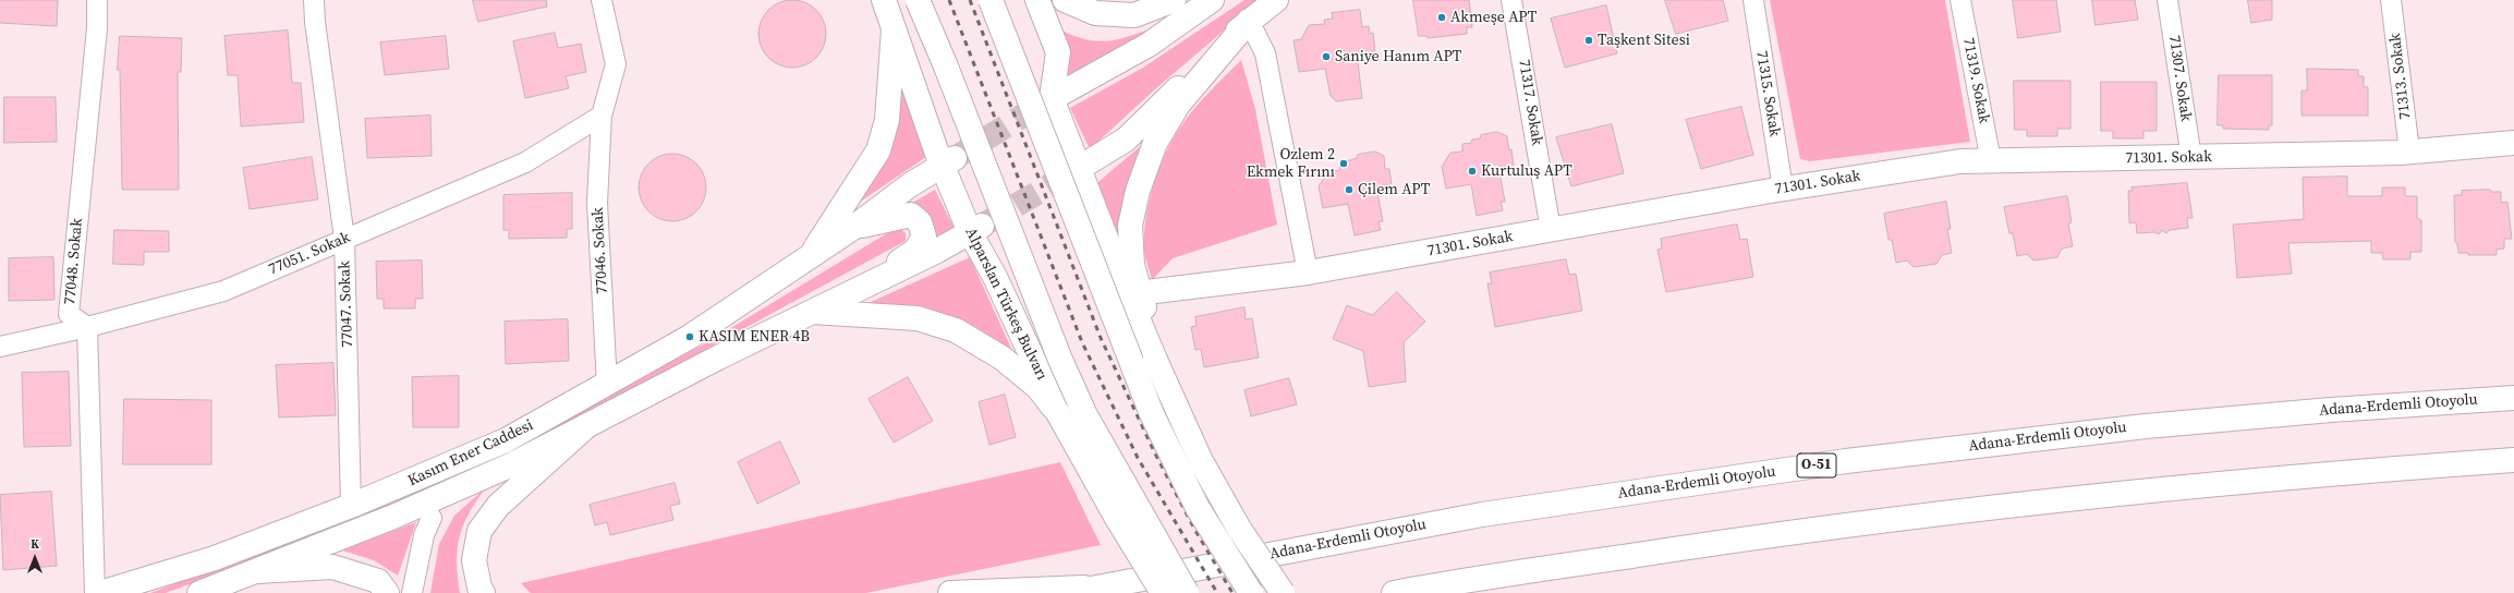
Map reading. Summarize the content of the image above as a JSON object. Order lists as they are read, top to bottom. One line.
{"streets":{"main road":["71301. Sokak","Alparslan Türkeş Bulvarı","Adana-Erdemli Otoyolu","Kasım Ener Caddesi","O-51"],"street":["71313. Sokak","71307. Sokak","71319. Sokak","71315. Sokak","71317. Sokak","77046. Sokak","77051. Sokak","77048. Sokak","77047. Sokak"]},"crossings":[["71313. Sokak","71301. Sokak"],["71307. Sokak","71301. Sokak"],["71319. Sokak","71301. Sokak"],["71315. Sokak","71301. Sokak"],["71317. Sokak","71301. Sokak"],["77046. Sokak","77051. Sokak"],["77046. Sokak","Kasım Ener Caddesi"],["77051. Sokak","77048. Sokak"],["77051. Sokak","77047. Sokak"],["77047. Sokak","Kasım Ener Caddesi"],["Alparslan Türkeş Bulvarı","Kasım Ener Caddesi"]],"places":["Akmeşe APT","Taşkent Sitesi","Saniye Hanım APT","Ozlem 2 Ekmek Fırını","Kurtuluş APT","Çilem APT","KASIM ENER 4B"],"north":"top"}
